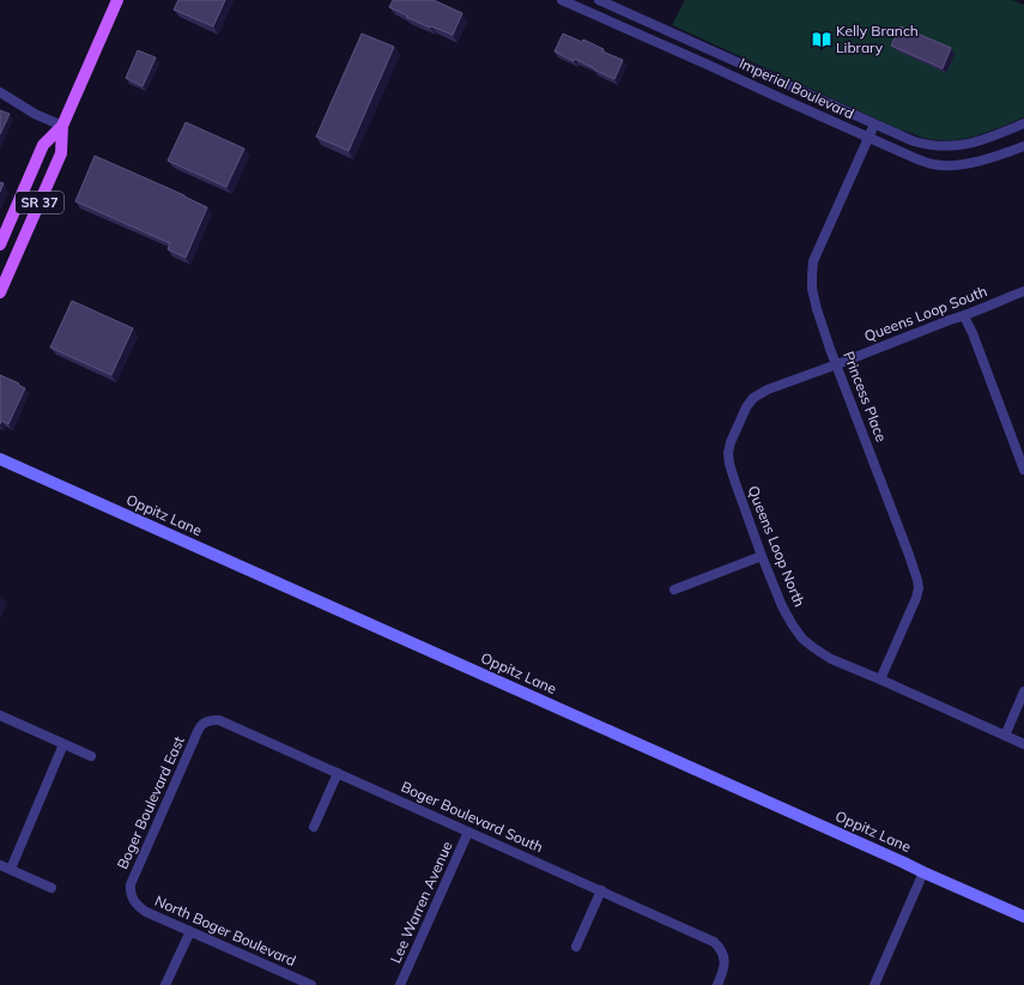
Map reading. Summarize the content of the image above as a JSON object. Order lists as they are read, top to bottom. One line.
{"streets":{"main road":["SR 37"],"street":["Imperial Boulevard","Queens Loop South","Princess Place","Oppitz Lane","Queens Loop North","Boger Boulevard East","Boger Boulevard South","Lee Warren Avenue","North Boger Boulevard"]},"crossings":[["Imperial Boulevard","Princess Place"],["Queens Loop South","Princess Place"],["Queens Loop South","Queens Loop North"],["Princess Place","Queens Loop North"],["Boger Boulevard East","Boger Boulevard South"],["Boger Boulevard East","North Boger Boulevard"],["Boger Boulevard South","Lee Warren Avenue"]],"places":{"library":["Kelly Branch Library"]}}
